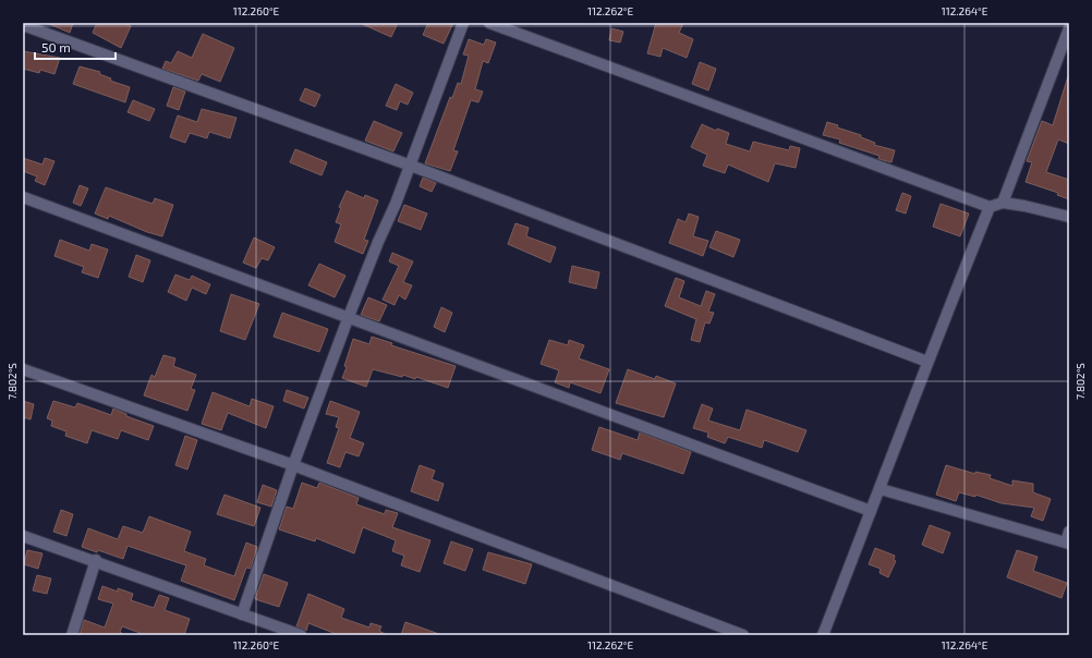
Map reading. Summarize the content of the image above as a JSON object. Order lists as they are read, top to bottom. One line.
{"scale_bar":"50 m","coordinates":["112.260°E","112.262°E","112.264°E","7.802°S"]}
